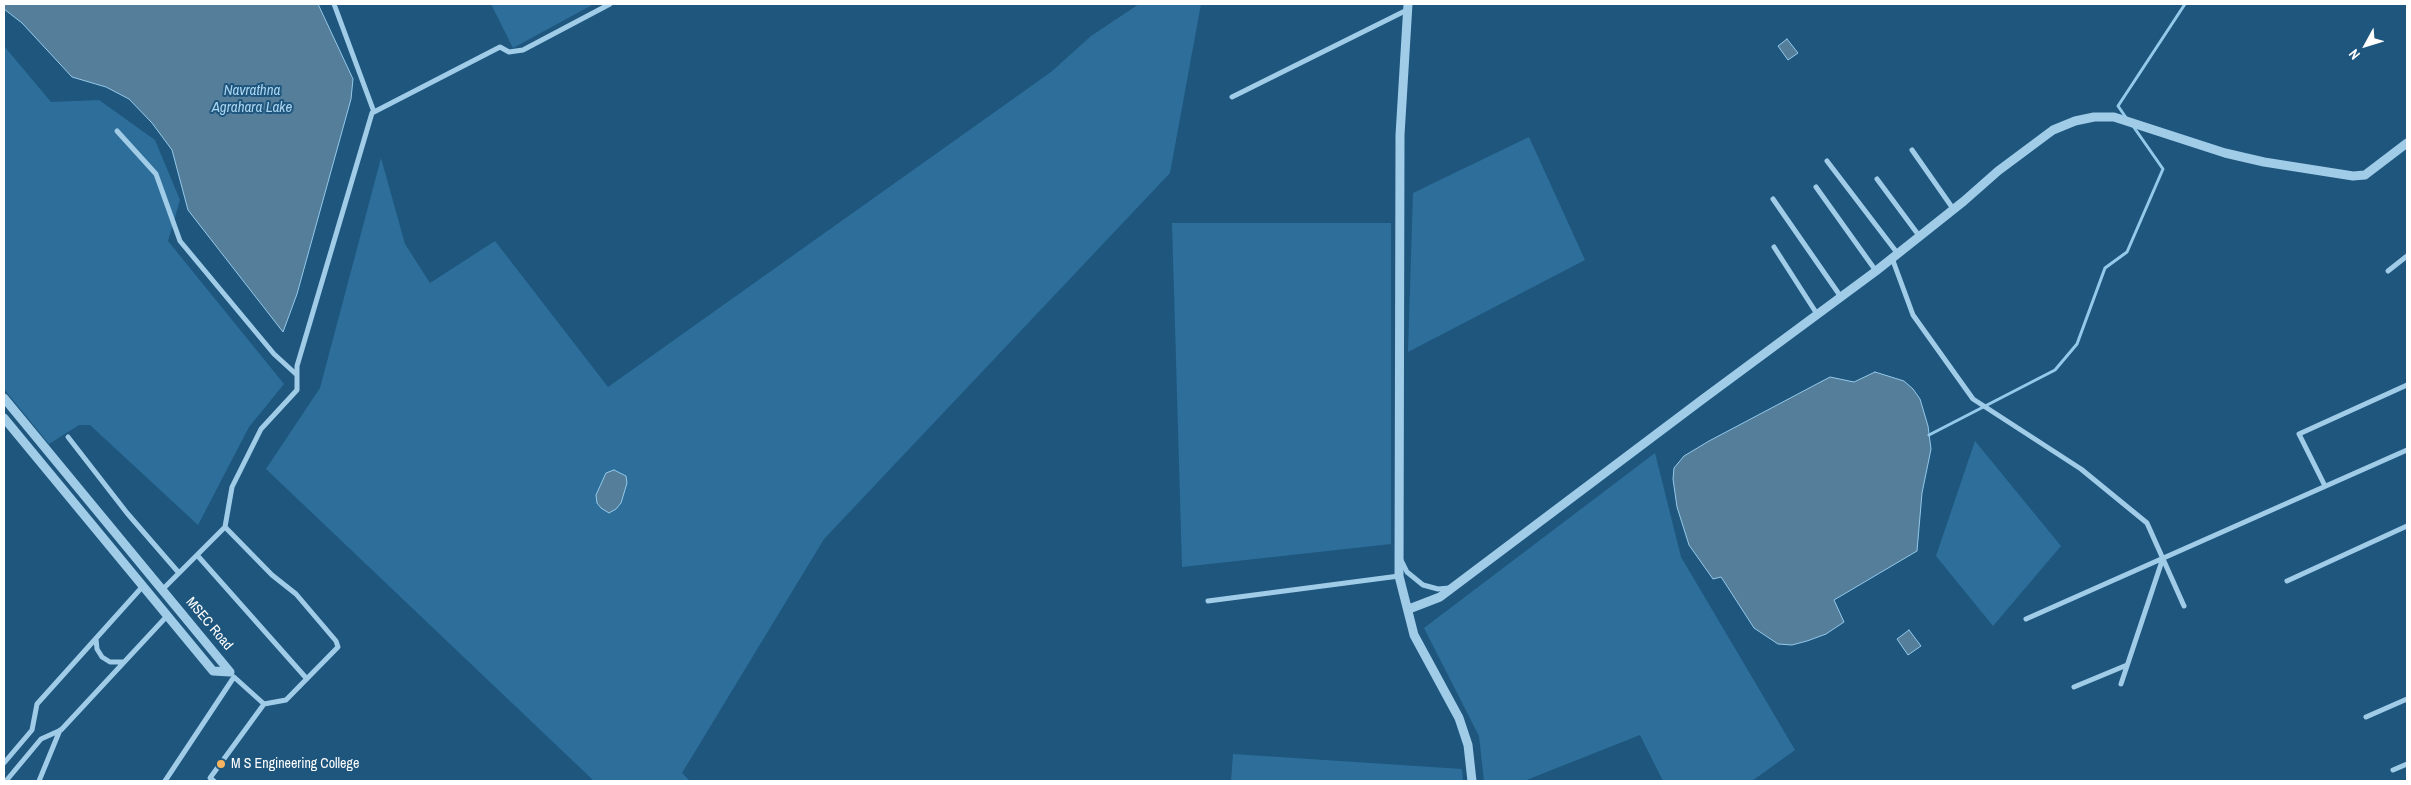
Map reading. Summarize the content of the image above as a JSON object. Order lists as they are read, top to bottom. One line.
{"streets":{"street":["MSEC Road"]},"water":["Navrathna Agrahara Lake"],"places":["M S Engineering College"],"north":"bottom left"}
